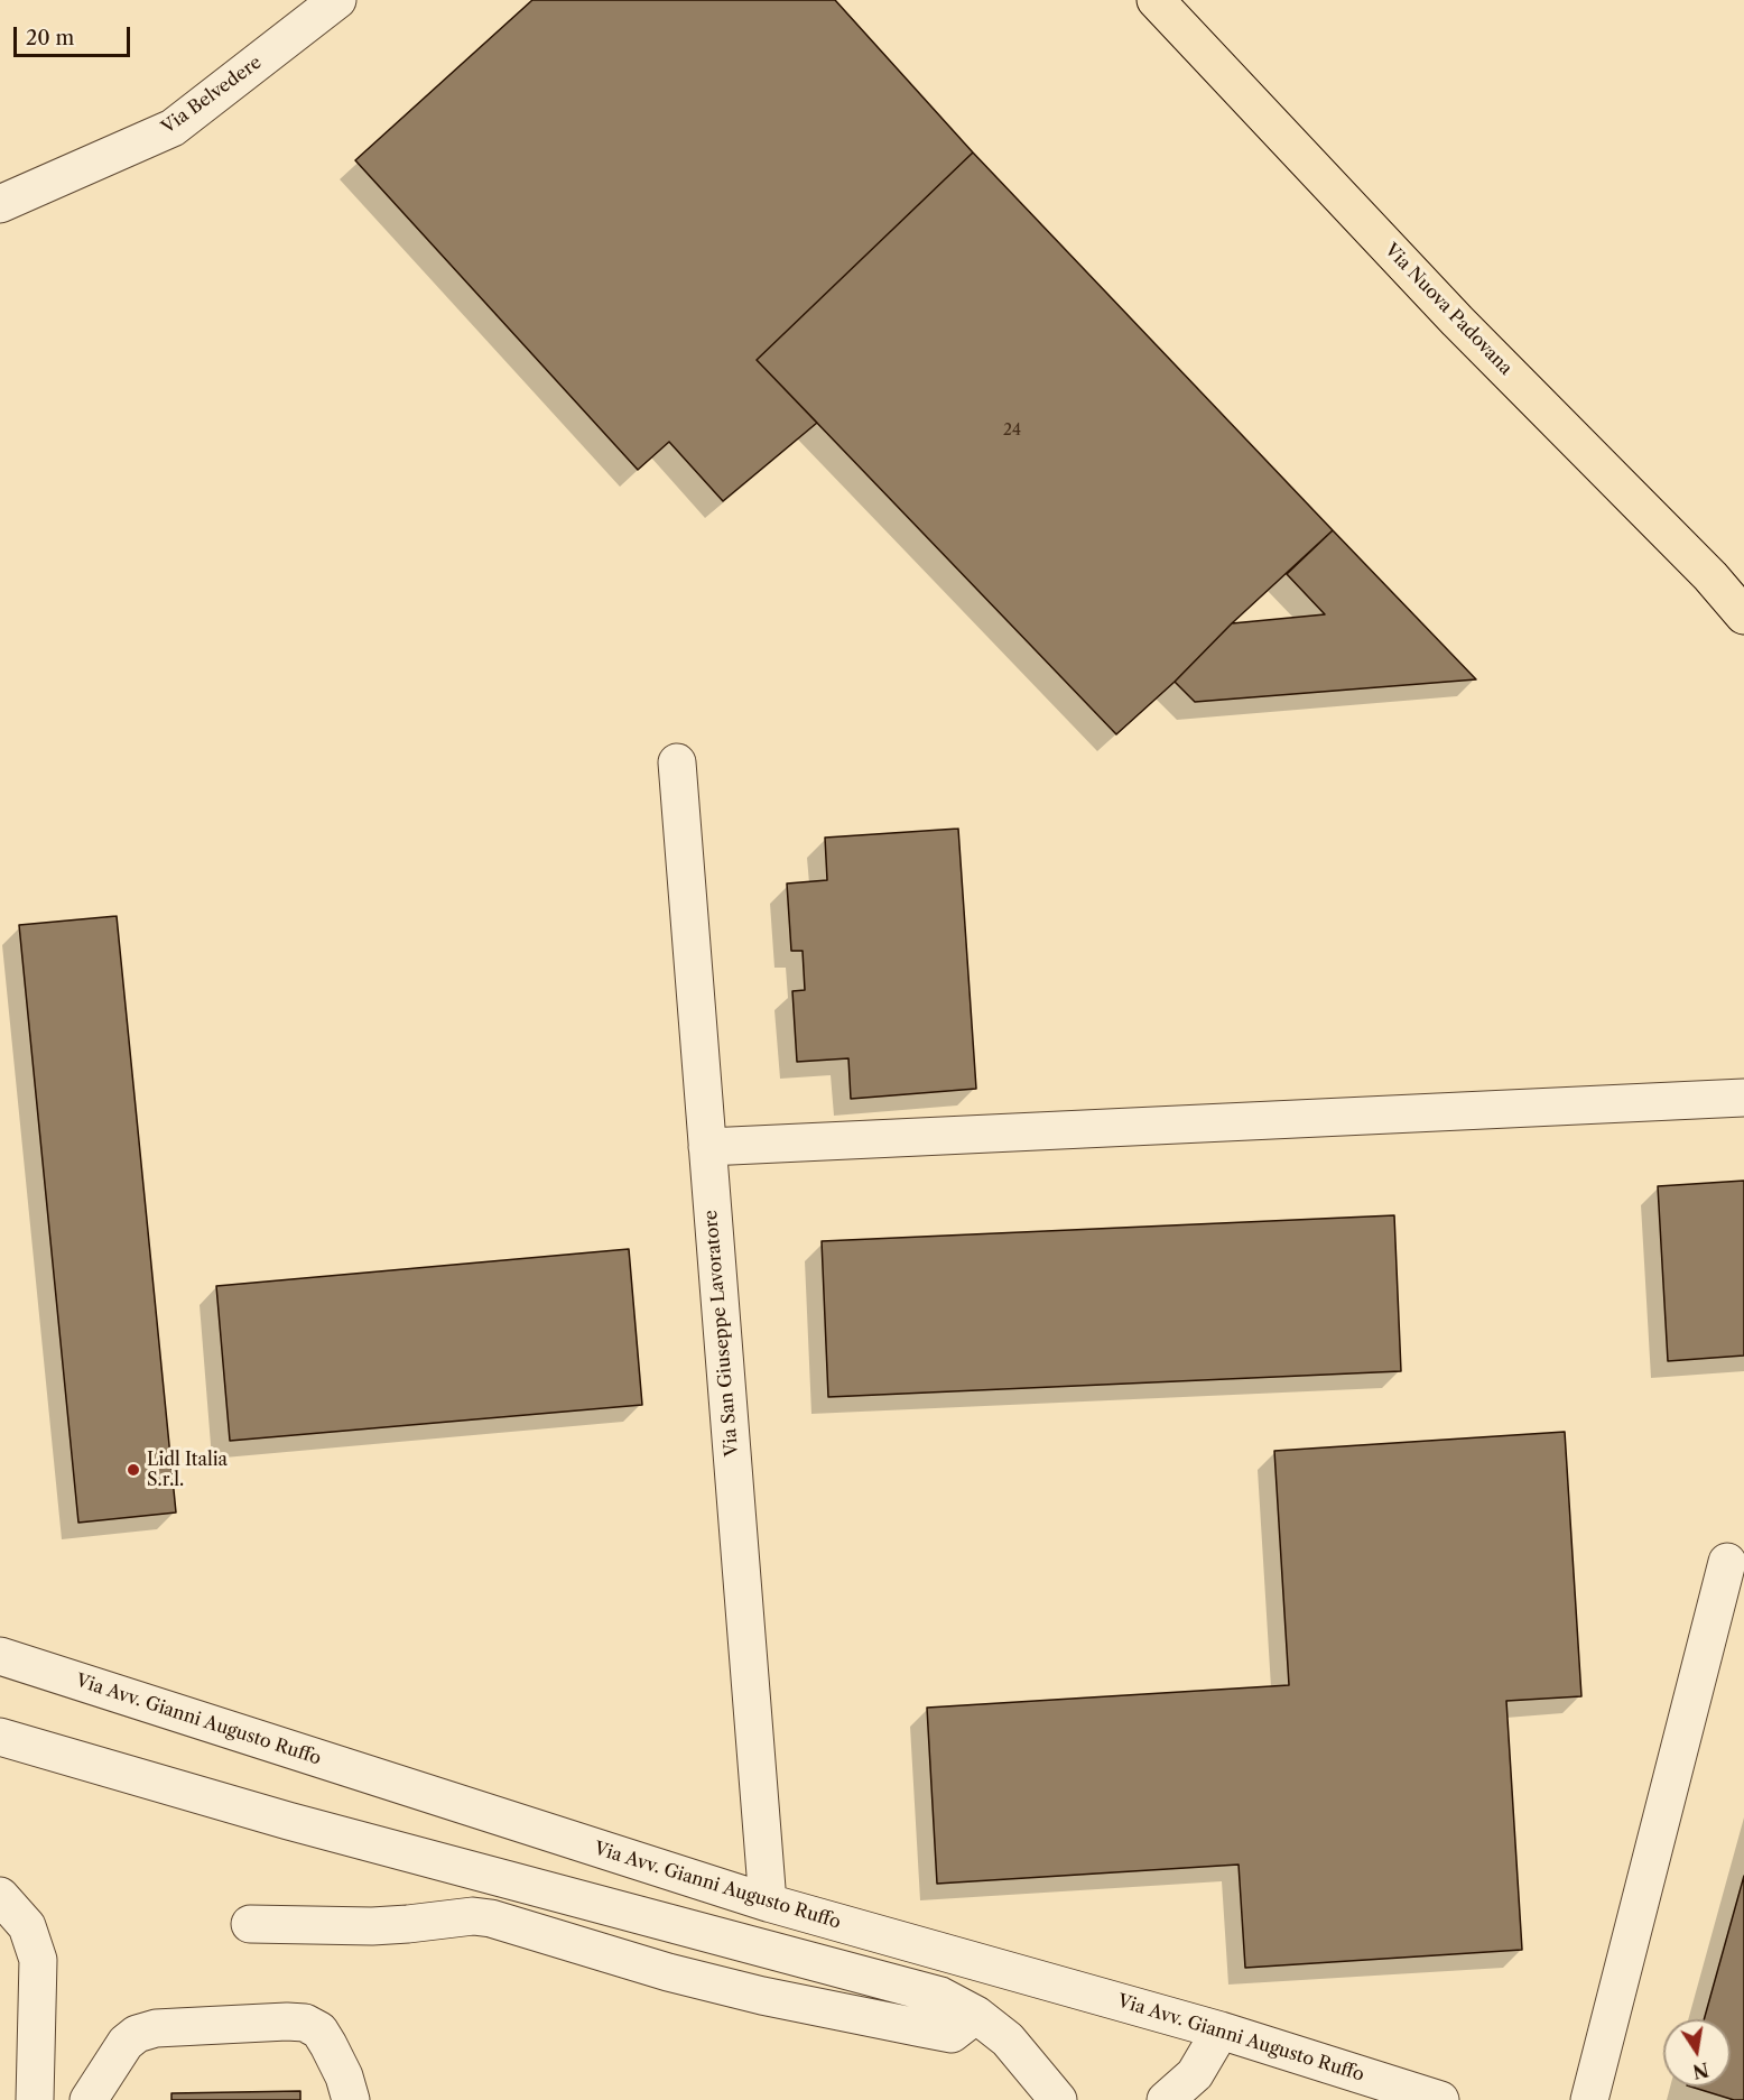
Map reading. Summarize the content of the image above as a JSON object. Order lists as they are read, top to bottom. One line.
{"streets":{"main road":["Via Nuova Padovana"],"street":["Via Belvedere","Via San Giuseppe Lavoratore","Via Avv. Gianni Augusto Ruffo"]},"crossings":[["Via San Giuseppe Lavoratore","Via Avv. Gianni Augusto Ruffo"]],"places":["Lidl Italia S.r.l."],"house_numbers":["24"],"scale_bar":"20 m","north":"bottom"}
